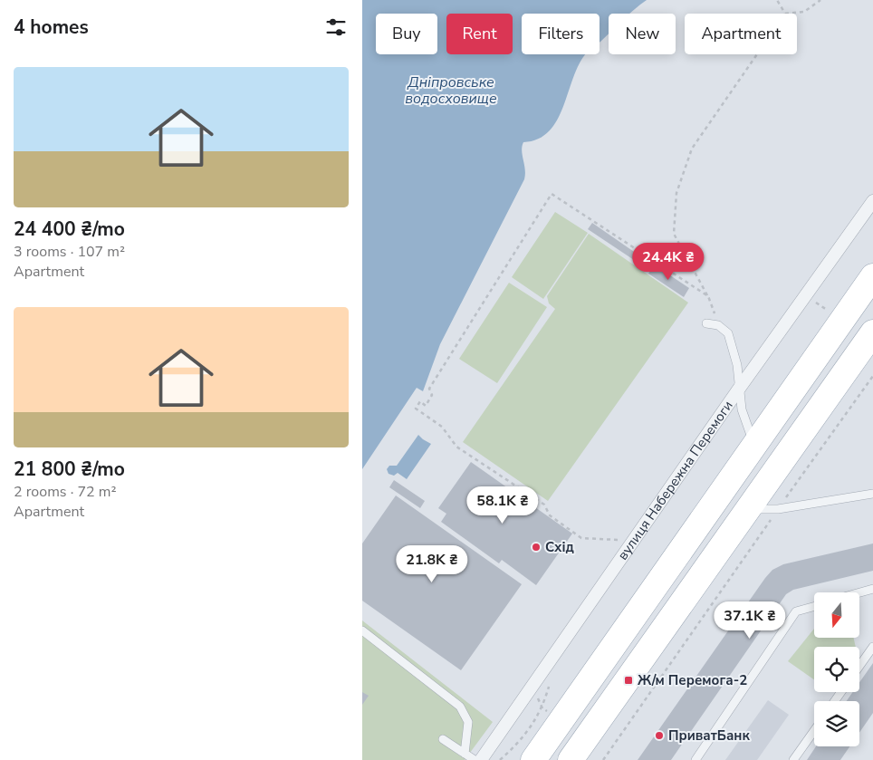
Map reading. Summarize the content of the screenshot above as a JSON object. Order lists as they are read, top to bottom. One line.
{"streets":{"street":["вулиця Набережна Перемоги"]},"water":["Дніпровське водосховище"],"places":{"other":["Схід","ПриватБанк"],"transit":["Ж/м Перемога-2"]},"north":"bottom","page":{"heading":"4 homes","chip":["Buy","Rent","Filters","New","Apartment"],"list":[{"name":"24 400 ₴/mo","note":"3 rooms · 107 m² · Apartment"},{"name":"21 800 ₴/mo","note":"2 rooms · 72 m² · Apartment"}],"price":["24.4K ₴","58.1K ₴","21.8K ₴","37.1K ₴"]}}
